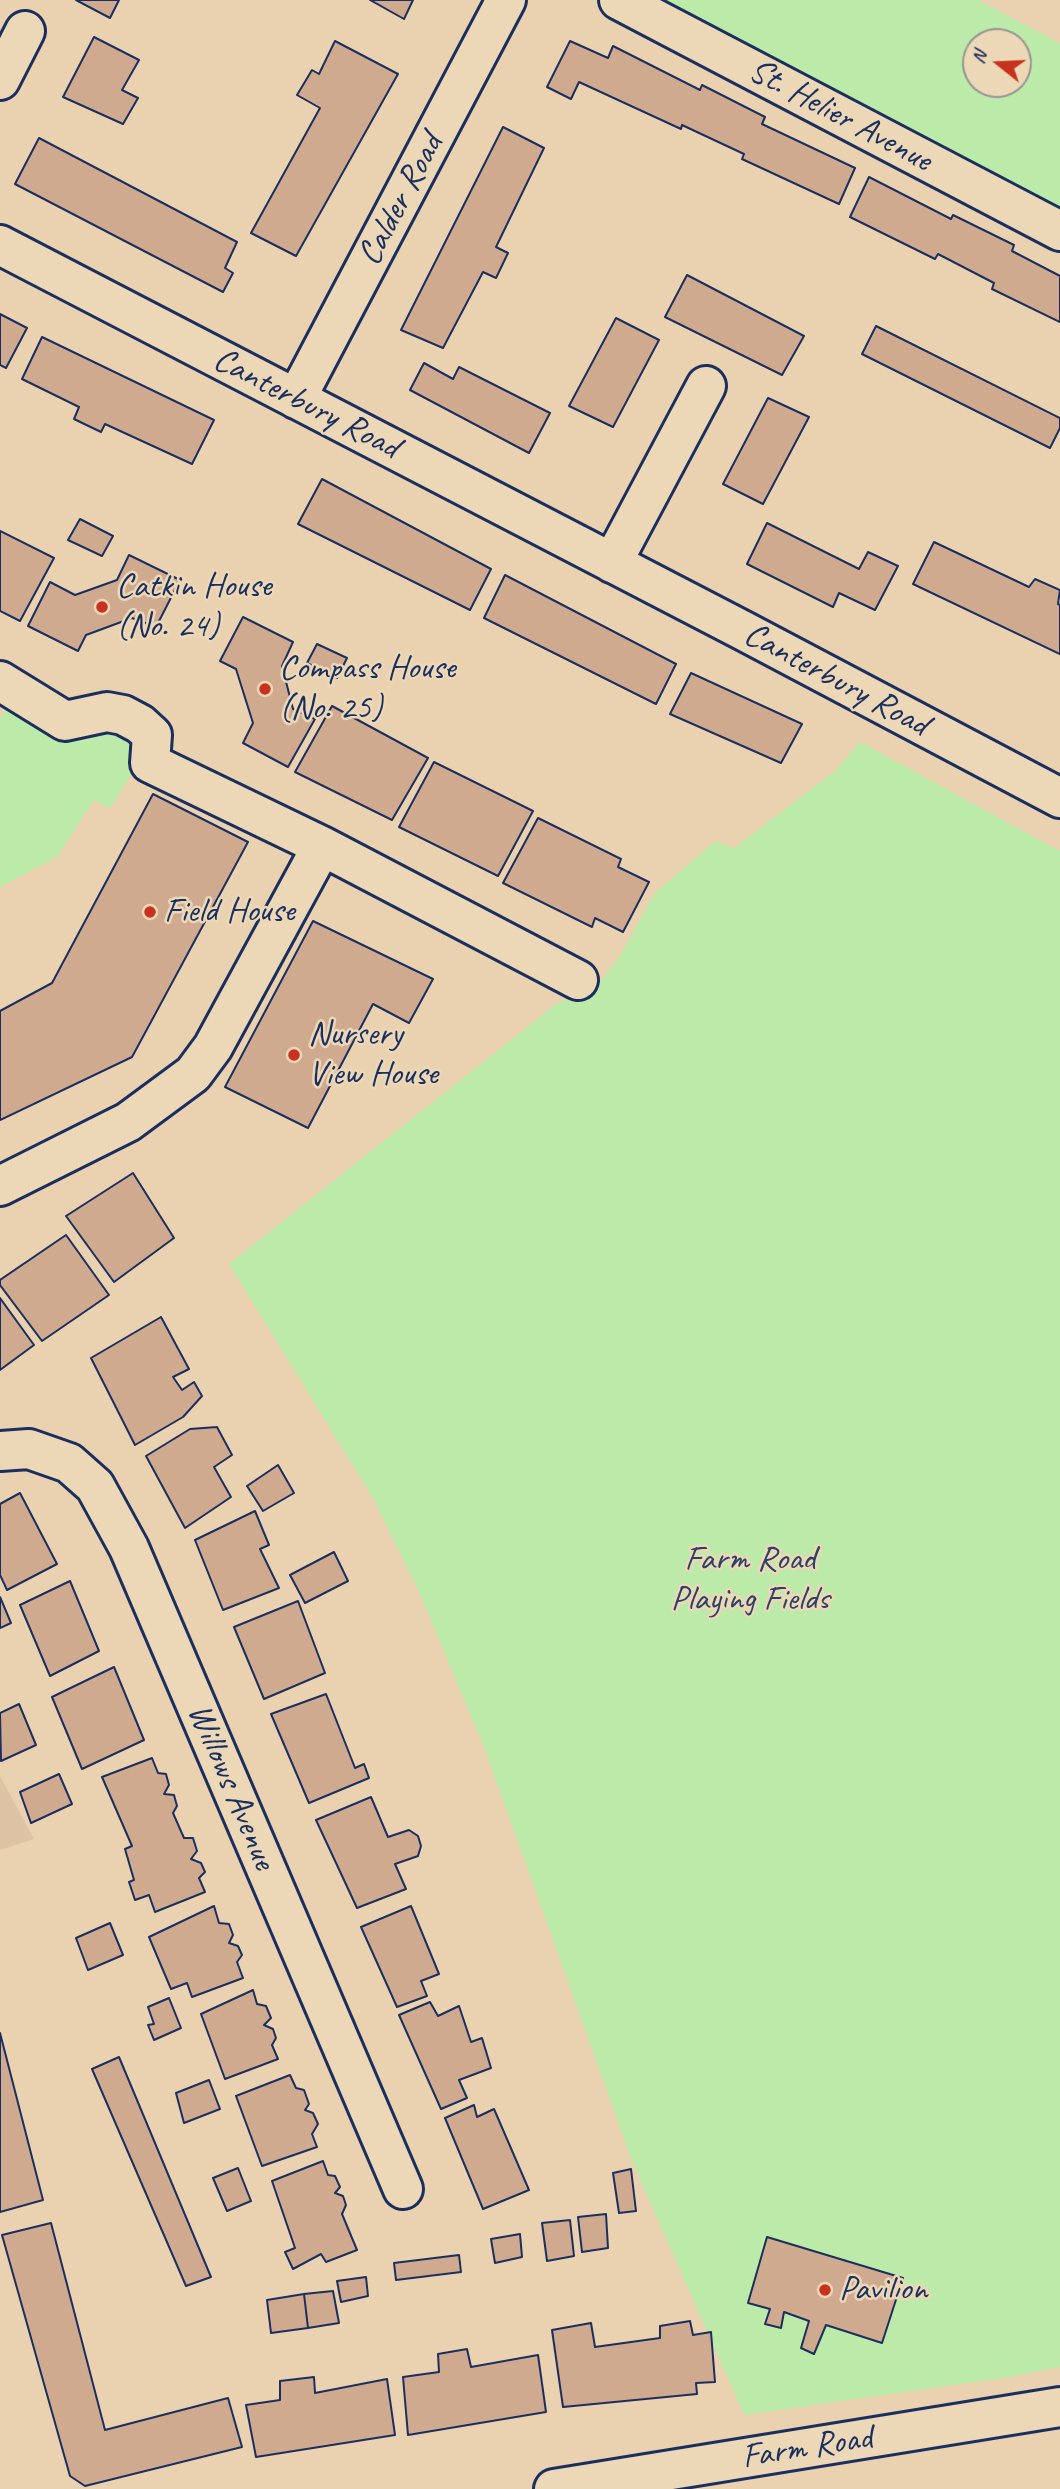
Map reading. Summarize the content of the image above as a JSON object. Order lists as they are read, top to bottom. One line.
{"streets":{"street":["St. Helier Avenue","Calder Road","Canterbury Road","Willows Avenue","Farm Road"]},"crossings":[["Calder Road","Canterbury Road"]],"parks":["Farm Road Playing Fields"],"places":["Catkin House (No. 24)","Compass House (No. 25)","Field House","Nursery View House","Pavilion"],"north":"left"}
